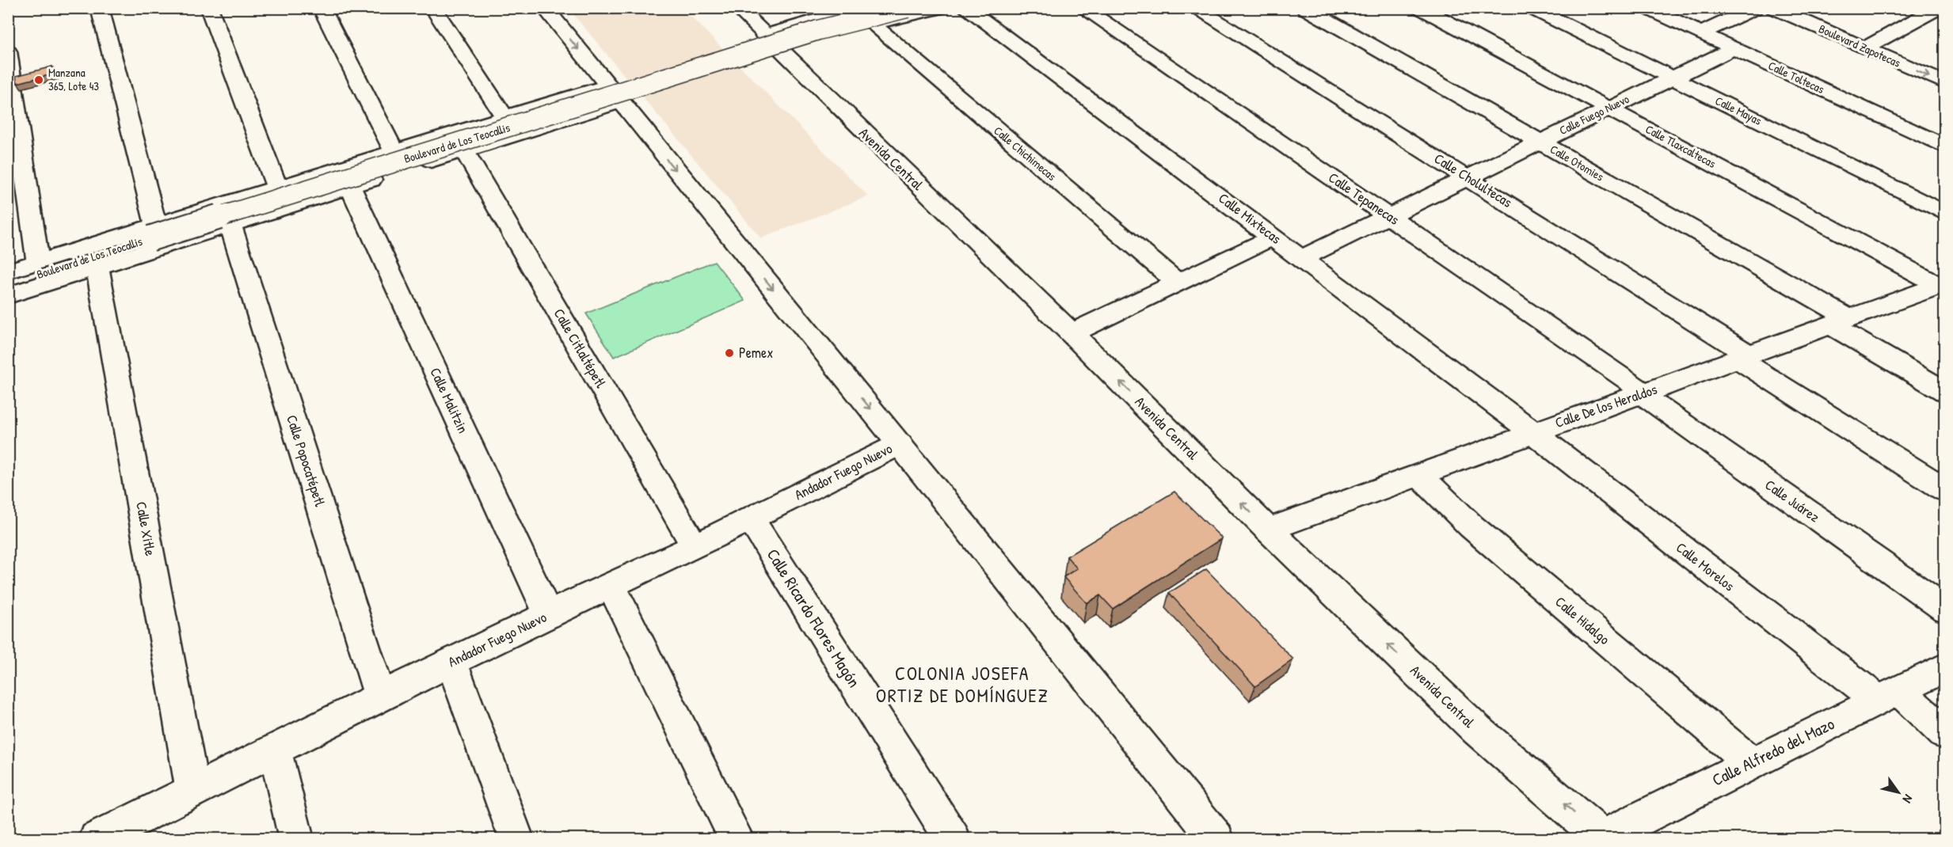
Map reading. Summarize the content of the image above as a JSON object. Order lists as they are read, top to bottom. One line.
{"streets":{"main road":["Boulevard Zapotecas","Calle Toltecas","Calle Mayas","Calle Fuego Nuevo","Boulevard de Los Teocallis","Calle Tlaxcaltecas","Calle Chichimecas","Avenida Central","Calle Otomies","Calle Cholultecas","Calle Tepanecas","Calle Mixtecas","Calle Citlaltépetl","Calle Malitzin","Calle De los Heraldos","Calle Popocatépetl","Andador Fuego Nuevo","Calle Juárez","Calle Xitle","Calle Morelos","Calle Ricardo Flores Magón","Calle Hidalgo","Calle Alfredo del Mazo"]},"crossings":[["Calle Toltecas","Calle Fuego Nuevo"],["Calle Mayas","Calle Fuego Nuevo"],["Calle Fuego Nuevo","Calle Tlaxcaltecas"],["Calle Fuego Nuevo","Calle Otomies"],["Calle Fuego Nuevo","Calle Cholultecas"],["Calle Fuego Nuevo","Calle Tepanecas"],["Calle Fuego Nuevo","Calle Mixtecas"],["Boulevard de Los Teocallis","Calle Citlaltépetl"],["Boulevard de Los Teocallis","Calle Malitzin"],["Boulevard de Los Teocallis","Calle Popocatépetl"],["Boulevard de Los Teocallis","Calle Xitle"],["Calle Tlaxcaltecas","Calle De los Heraldos"],["Avenida Central","Calle De los Heraldos"],["Avenida Central","Calle Alfredo del Mazo"],["Calle Otomies","Calle De los Heraldos"],["Calle Cholultecas","Calle De los Heraldos"],["Calle Tepanecas","Calle De los Heraldos"],["Calle Tepanecas","Calle Juárez"],["Calle Mixtecas","Calle De los Heraldos"],["Calle Mixtecas","Calle Morelos"],["Calle Citlaltépetl","Andador Fuego Nuevo"],["Calle Malitzin","Andador Fuego Nuevo"],["Calle De los Heraldos","Calle Juárez"],["Calle De los Heraldos","Calle Morelos"],["Calle De los Heraldos","Calle Hidalgo"],["Calle Popocatépetl","Andador Fuego Nuevo"],["Andador Fuego Nuevo","Calle Xitle"],["Andador Fuego Nuevo","Calle Ricardo Flores Magón"],["Calle Morelos","Calle Alfredo del Mazo"],["Calle Hidalgo","Calle Alfredo del Mazo"]],"districts":["COLONIA JOSEFA ORTIZ DE DOMÍNGUEZ"],"places":["Manzana 365, Lote 43","Pemex"],"north":"bottom right"}
